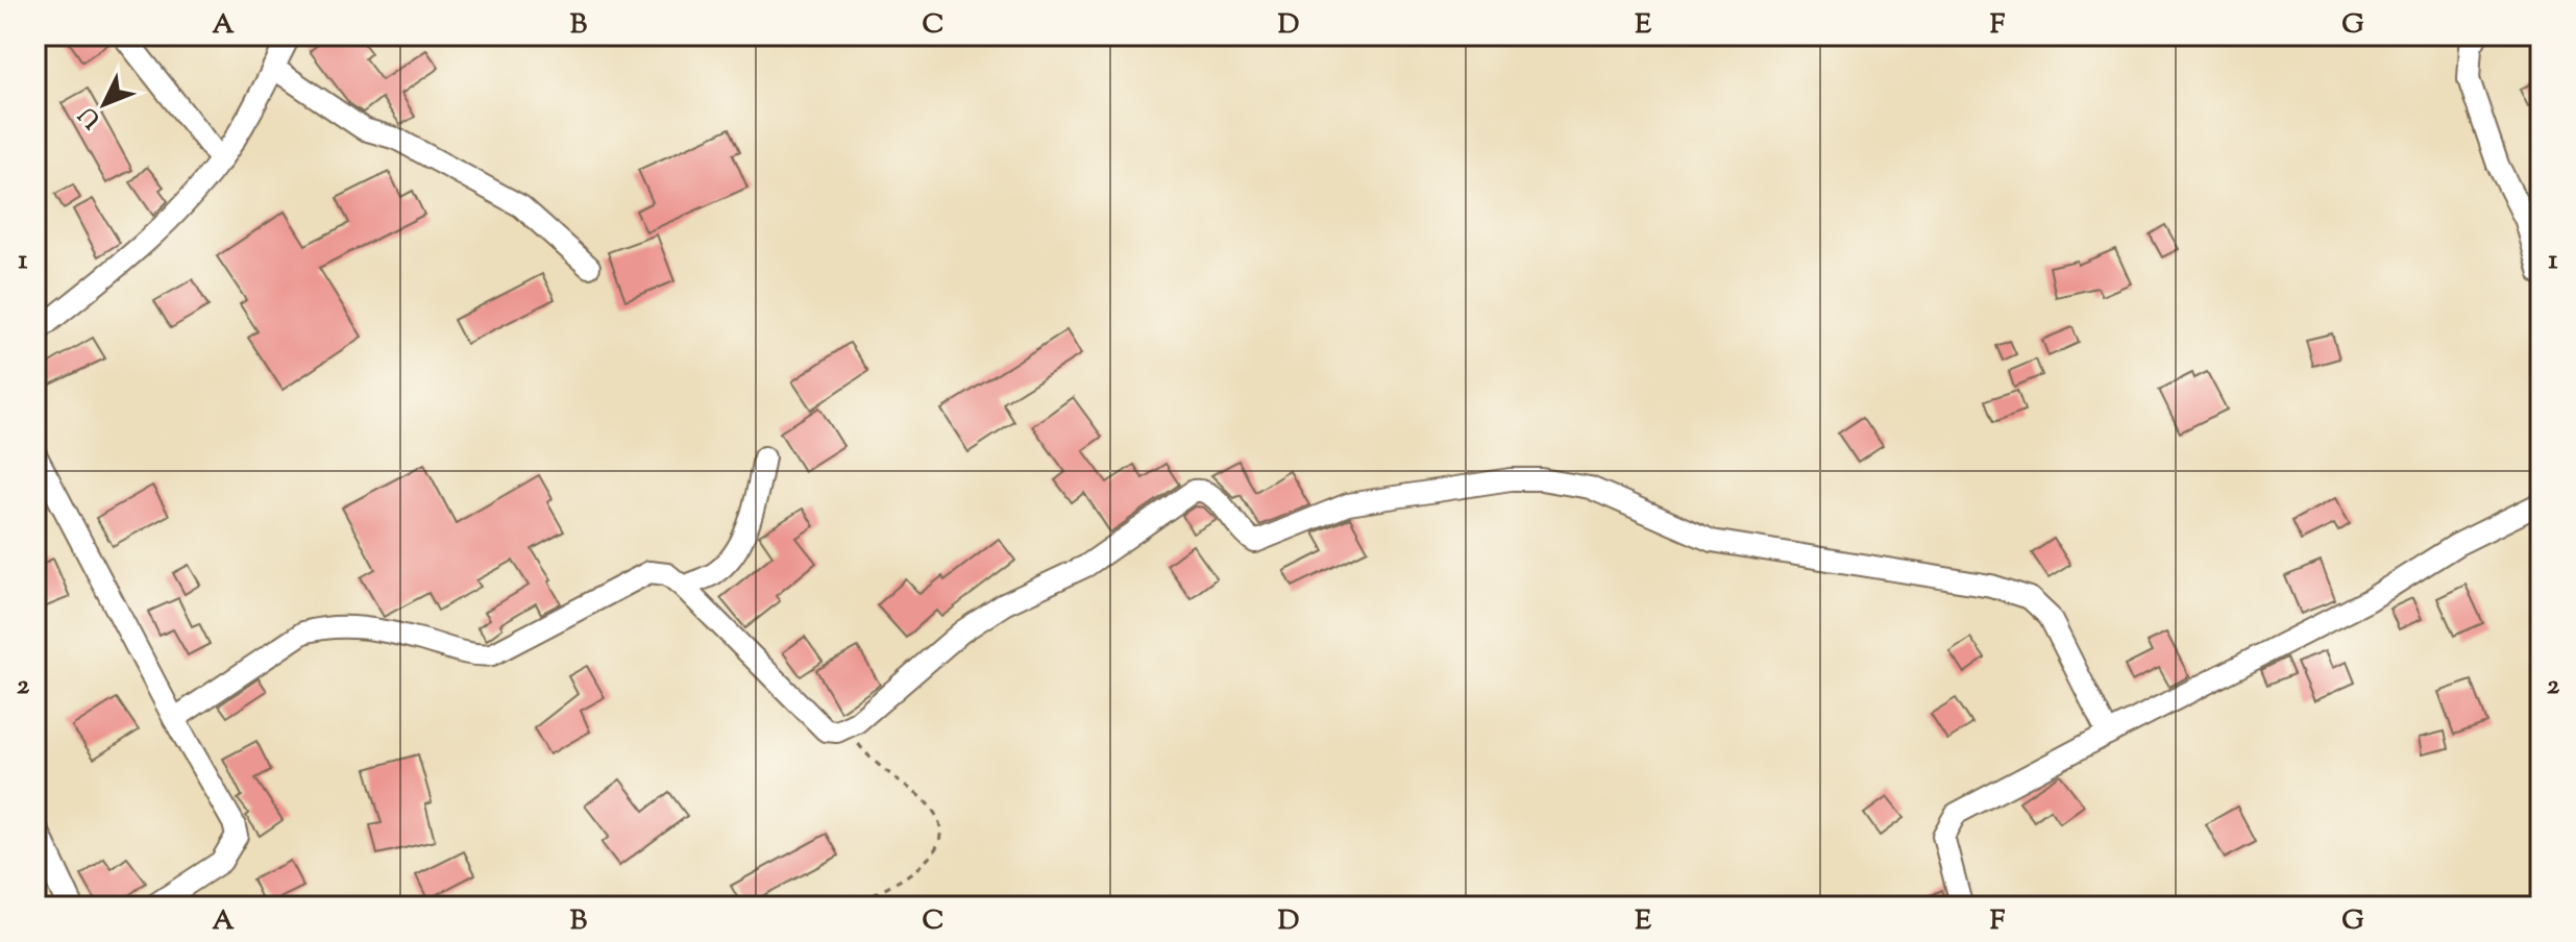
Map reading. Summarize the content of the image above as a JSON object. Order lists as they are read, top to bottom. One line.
{"north":"bottom left","grid":{"columns":["A","B","C","D","E","F","G"],"rows":["1","2"]}}
